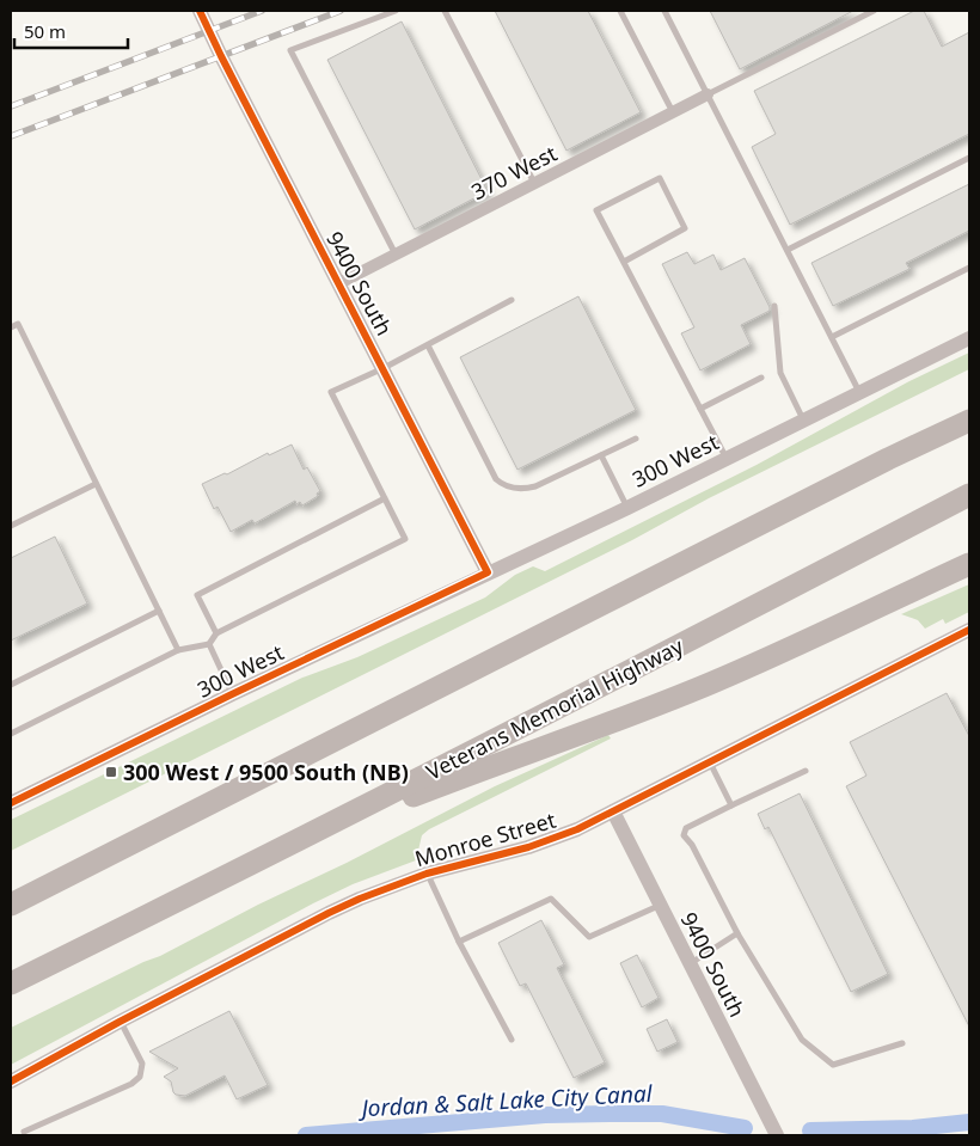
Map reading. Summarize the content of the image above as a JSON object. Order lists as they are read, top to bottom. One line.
{"streets":{"highway":["Veterans Memorial Highway"],"street":["370 West","9400 South","300 West","Monroe Street"]},"crossings":[["370 West","9400 South"],["9400 South","300 West"],["9400 South","Monroe Street"]],"water":["Jordan & Salt Lake City Canal"],"places":{"transit":["300 West / 9500 South (NB)"]},"scale_bar":"50 m"}
